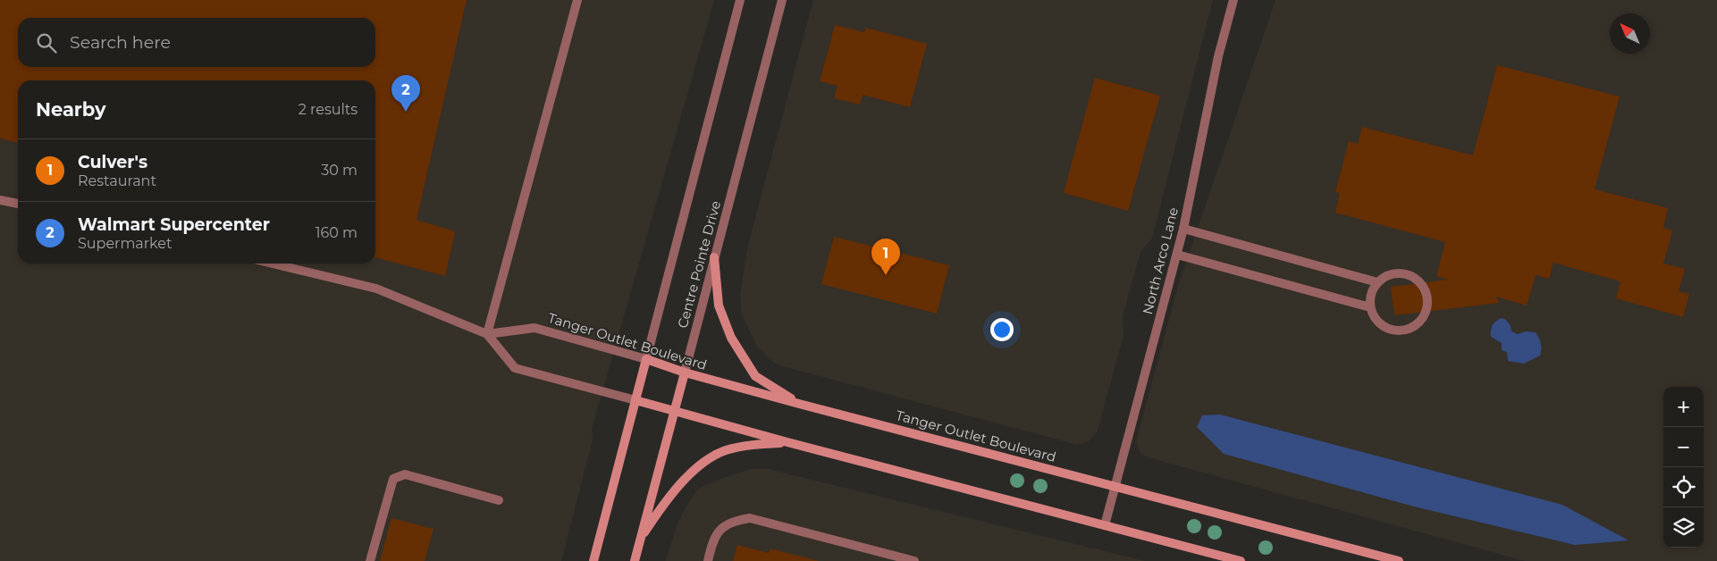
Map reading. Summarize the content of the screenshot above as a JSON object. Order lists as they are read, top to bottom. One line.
{"streets":{"street":["North Arco Lane","Centre Pointe Drive","Tanger Outlet Boulevard"]},"crossings":[["North Arco Lane","Tanger Outlet Boulevard"],["Centre Pointe Drive","Tanger Outlet Boulevard"]],"north":"top left","page":{"search":"Search here","pins":["2","1"],"heading":["Nearby","2 results"],"list":[{"mark":"1","name":"Culver's","note":"Restaurant","value":"30 m"},{"mark":"2","name":"Walmart Supercenter","note":"Supermarket","value":"160 m"}],"map_buttons":["+","−"]}}
